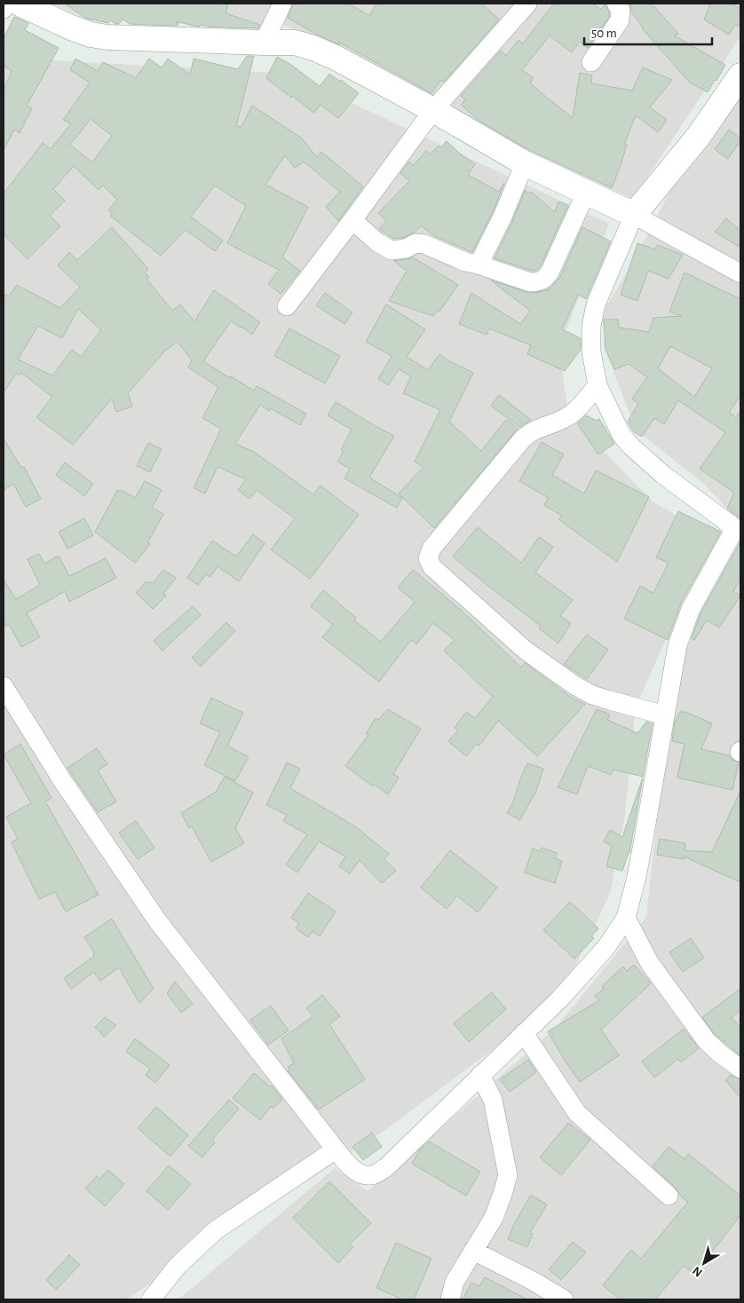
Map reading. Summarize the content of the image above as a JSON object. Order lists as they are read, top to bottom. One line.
{"scale_bar":"50 m","north":"bottom left"}
